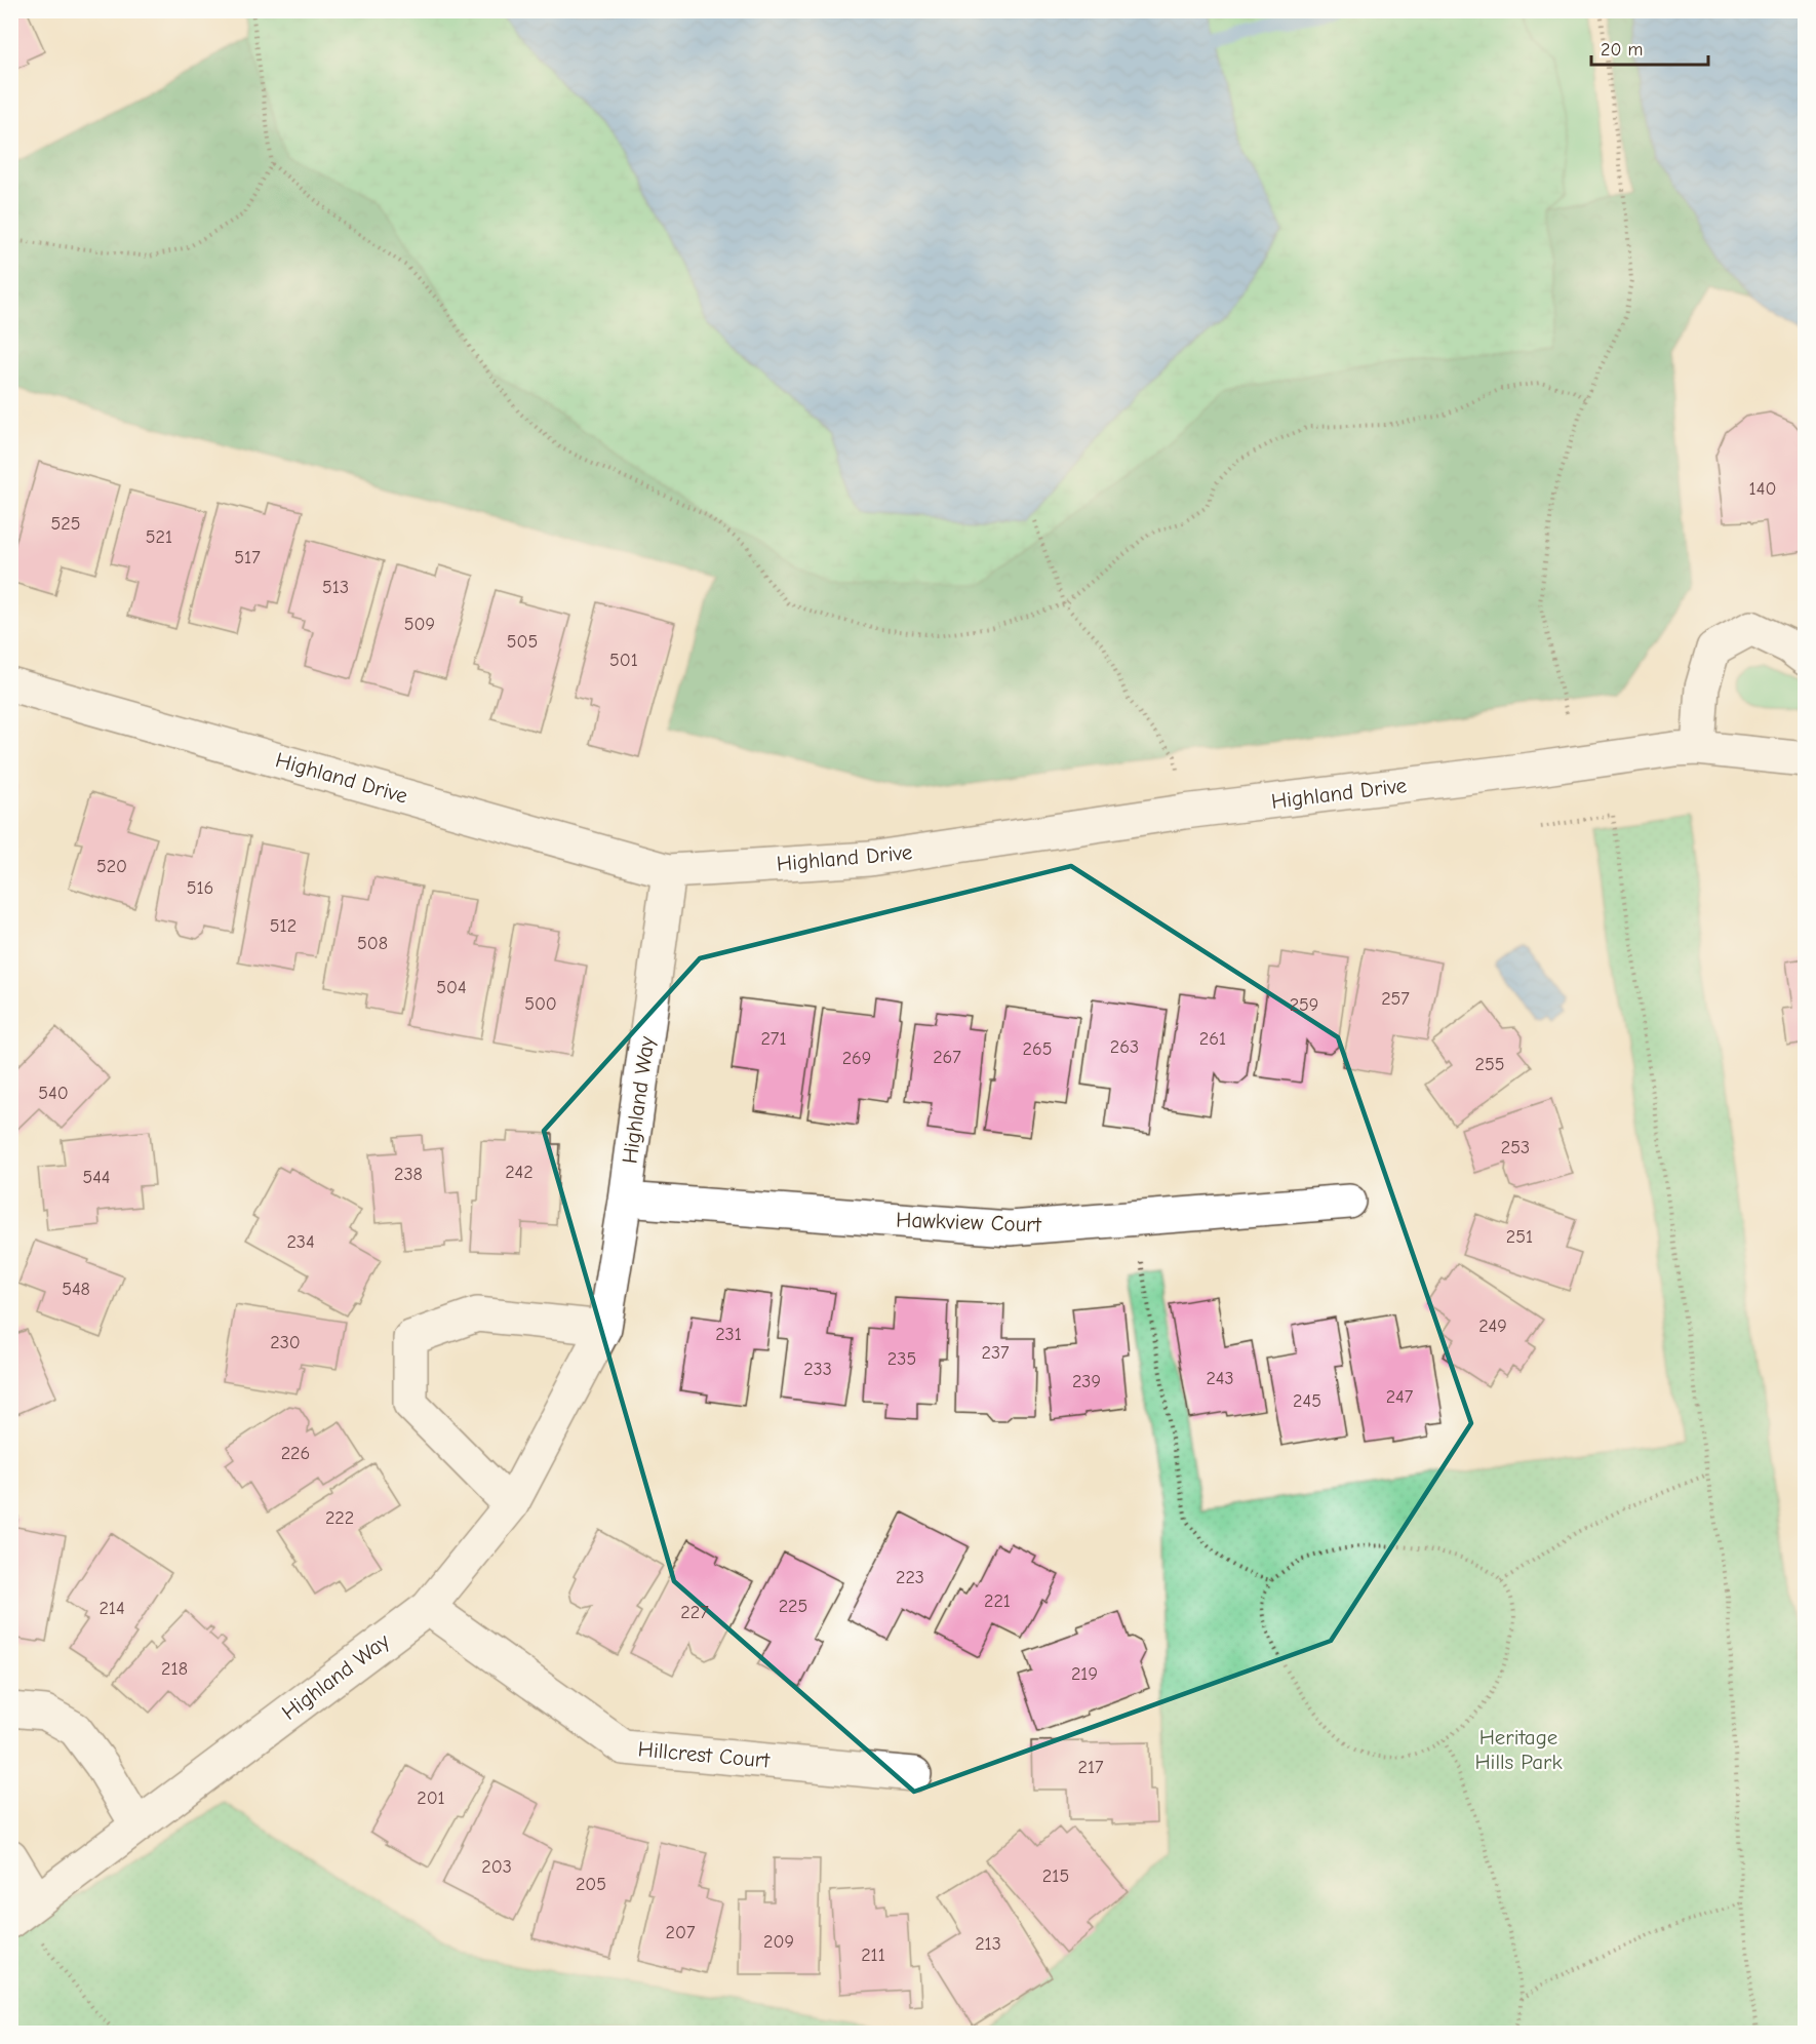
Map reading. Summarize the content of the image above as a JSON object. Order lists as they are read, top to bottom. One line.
{"streets":{"street":["Highland Drive","Highland Way","Hawkview Court","Hillcrest Court"]},"crossings":[["Highland Drive","Highland Way"],["Highland Way","Hawkview Court"],["Highland Way","Hillcrest Court"]],"parks":["Heritage Hills Park"],"house_numbers":["140","525","521","517","513","509","505","501","520","516","512","508","504","257","500","259","271","261","263","265","267","269","255","540","253","242","238","544","251","234","548","249","231","230","237","235","233","243","239","247","245","226","222","223","221","225","214","227","218","219","217","201","203","215","205","207","209","213","211"],"scale_bar":"20 m"}
